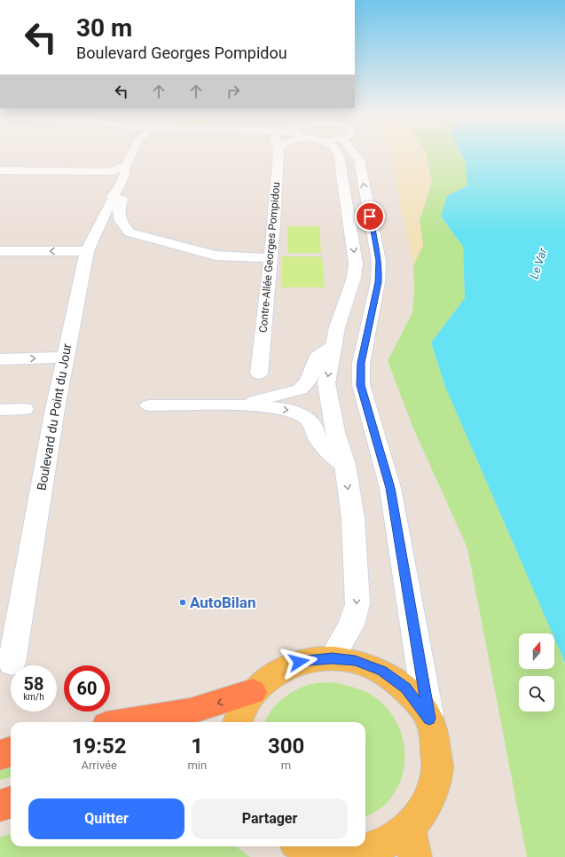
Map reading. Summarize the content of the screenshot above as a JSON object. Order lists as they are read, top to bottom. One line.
{"streets":{"street":["Contre-Allée Georges Pompidou","Boulevard du Point du Jour"]},"water":["Le Var"],"places":["AutoBilan"],"north":"top","page":{"turn":["30 m","Boulevard Georges Pompidou"],"speed":"58 km/h","limit":"60","eta":["19:52","Arrivée","1","min","300","m"],"buttons":["Quitter","Partager"]}}
